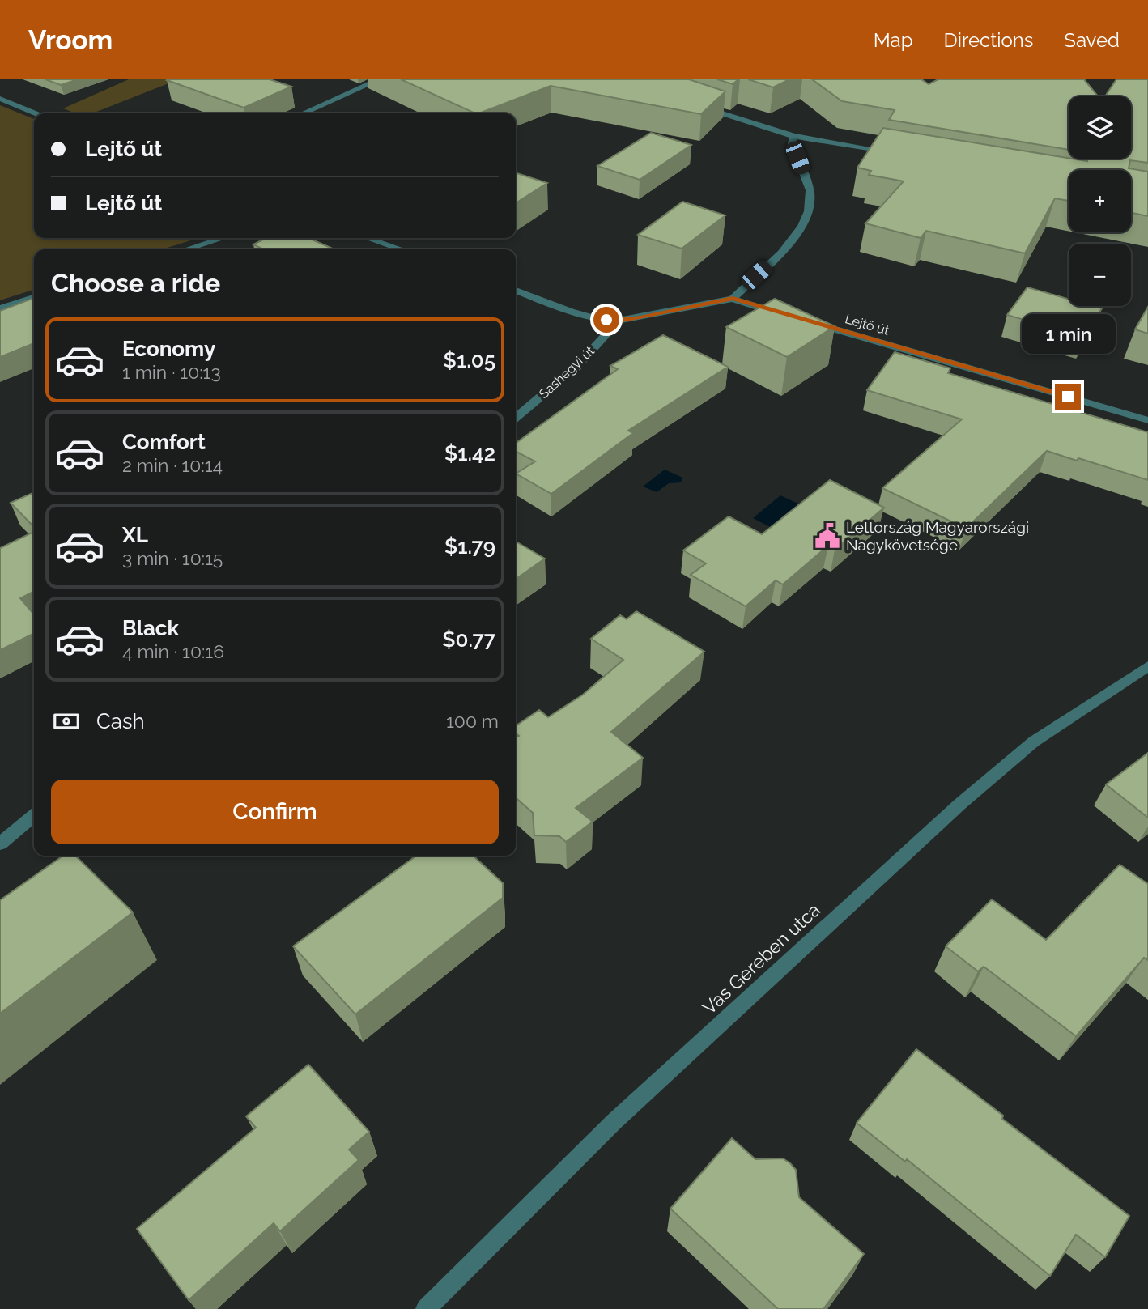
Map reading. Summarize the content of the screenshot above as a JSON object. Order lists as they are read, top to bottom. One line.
{"streets":{"street":["Lejtő út","Sashegyi út","Vas Gereben utca"]},"crossings":[["Lejtő út","Sashegyi út"]],"places":{"public building":["Lettország Magyarországi Nagykövetsége"]},"page":{"header":"Vroom","nav":["Map","Directions","Saved"],"map_buttons":["+","−"],"banner":["Lejtő út","Lejtő út"],"heading":"Choose a ride","bubble":"1 min","list":[{"name":"Economy","note":"1 min · 10:13","value":"$1.05"},{"name":"Comfort","note":"2 min · 10:14","value":"$1.42"},{"name":"XL","note":"3 min · 10:15","value":"$1.79"},{"name":"Black","note":"4 min · 10:16","value":"$0.77"}],"pay":["Cash","100 m"],"buttons":"Confirm"}}
